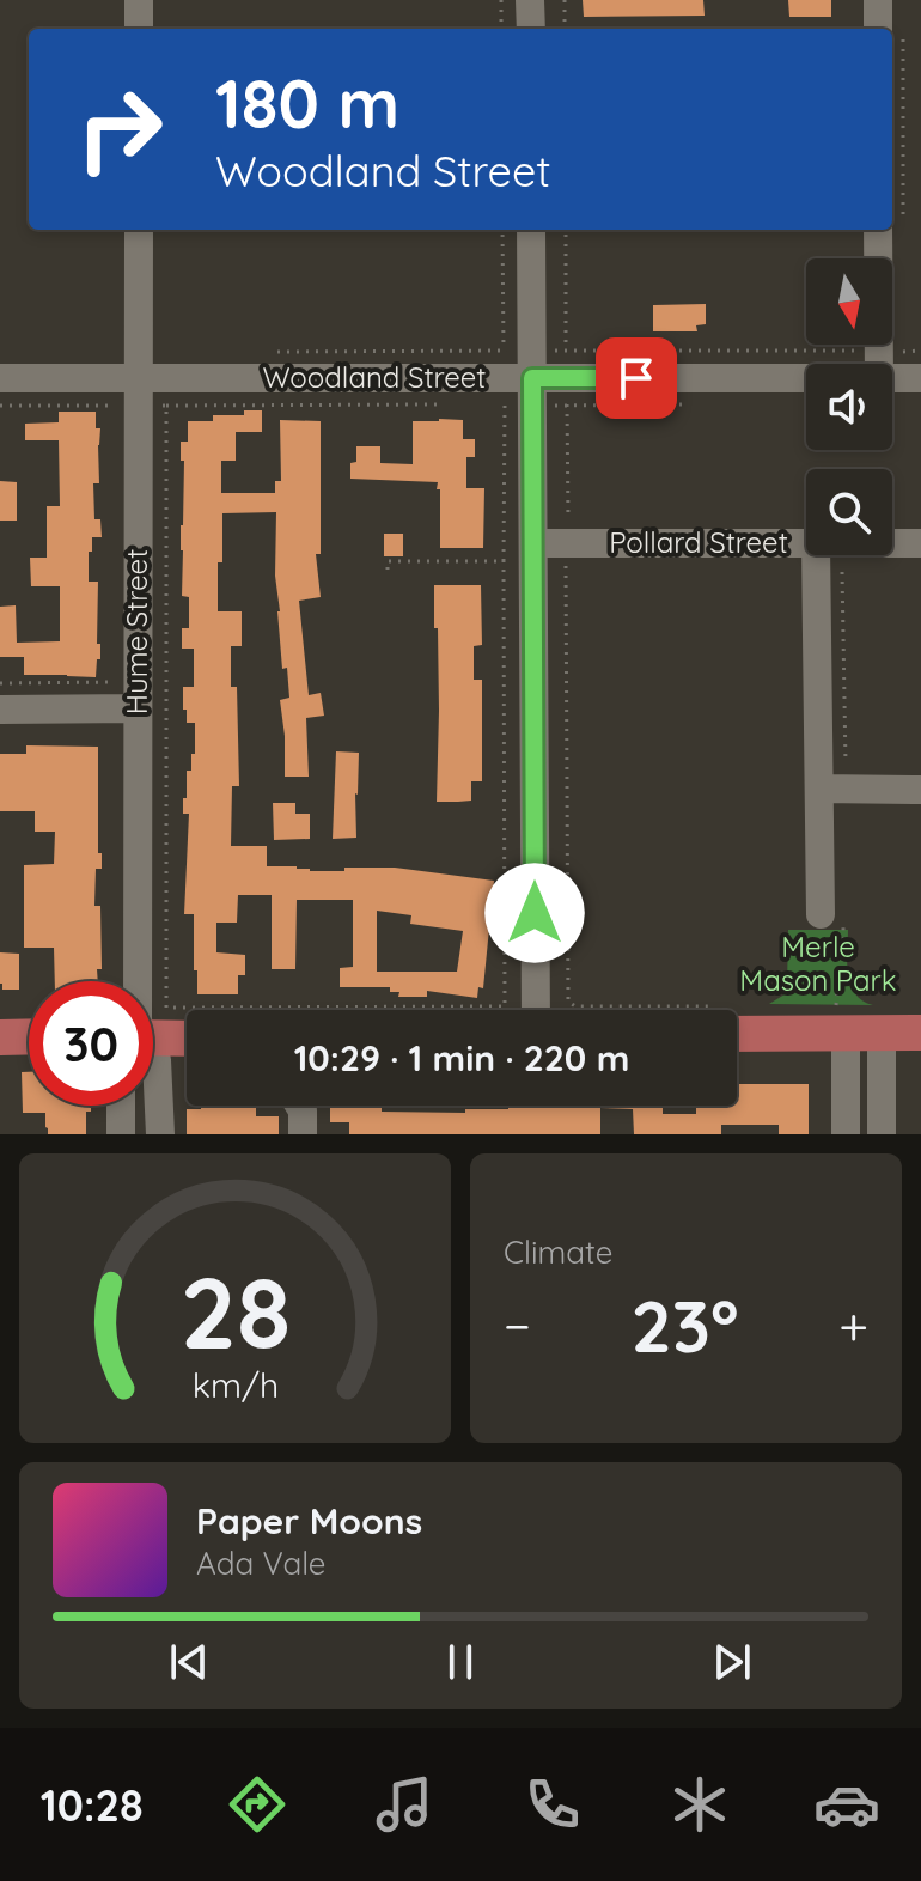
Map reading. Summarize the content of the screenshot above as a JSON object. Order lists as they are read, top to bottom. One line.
{"streets":{"street":["Woodland Street","Pollard Street","Hume Street"]},"crossings":[["Woodland Street","Hume Street"]],"parks":["Merle Mason Park"],"north":"bottom","page":{"turn":["180 m","Woodland Street"],"limit":"30","trip":"10:29 · 1 min · 220 m","tile":"Climate","heat":["−","23°","+"],"song":["Paper Moons","Ada Vale"],"tabs":"10:28","gauge":["28","km/h"]}}
